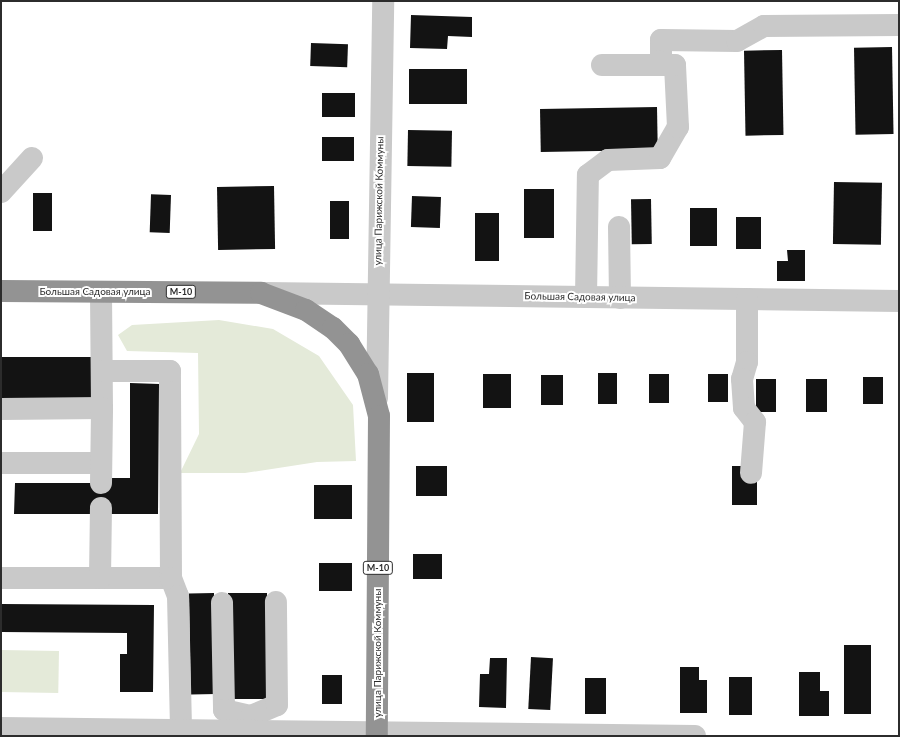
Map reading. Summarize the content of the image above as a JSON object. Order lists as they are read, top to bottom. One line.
{"streets":{"highway":["улица Парижской Коммуны","Большая Садовая улица","М-10"]},"crossings":[["улица Парижской Коммуны","Большая Садовая улица"]]}
